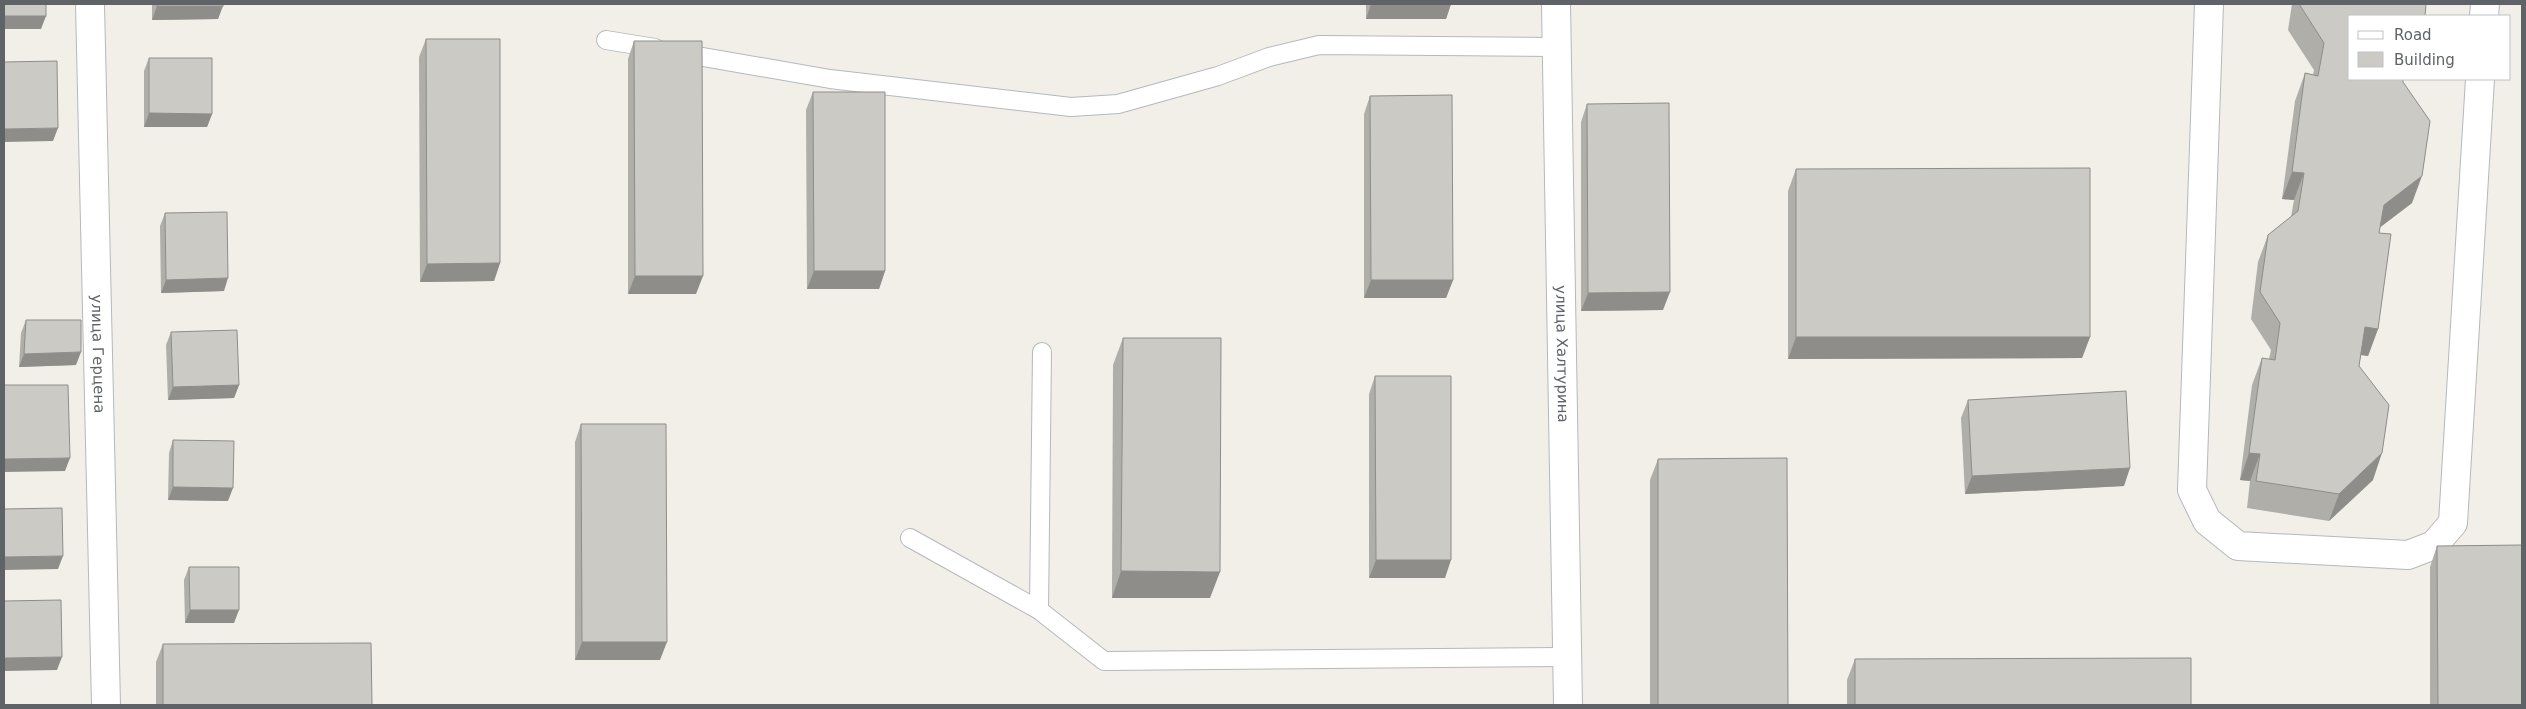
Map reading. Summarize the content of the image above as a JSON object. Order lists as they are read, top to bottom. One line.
{"streets":{"street":["улица Герцена","улица Халтурина"]},"legend":["Road","Building"]}
